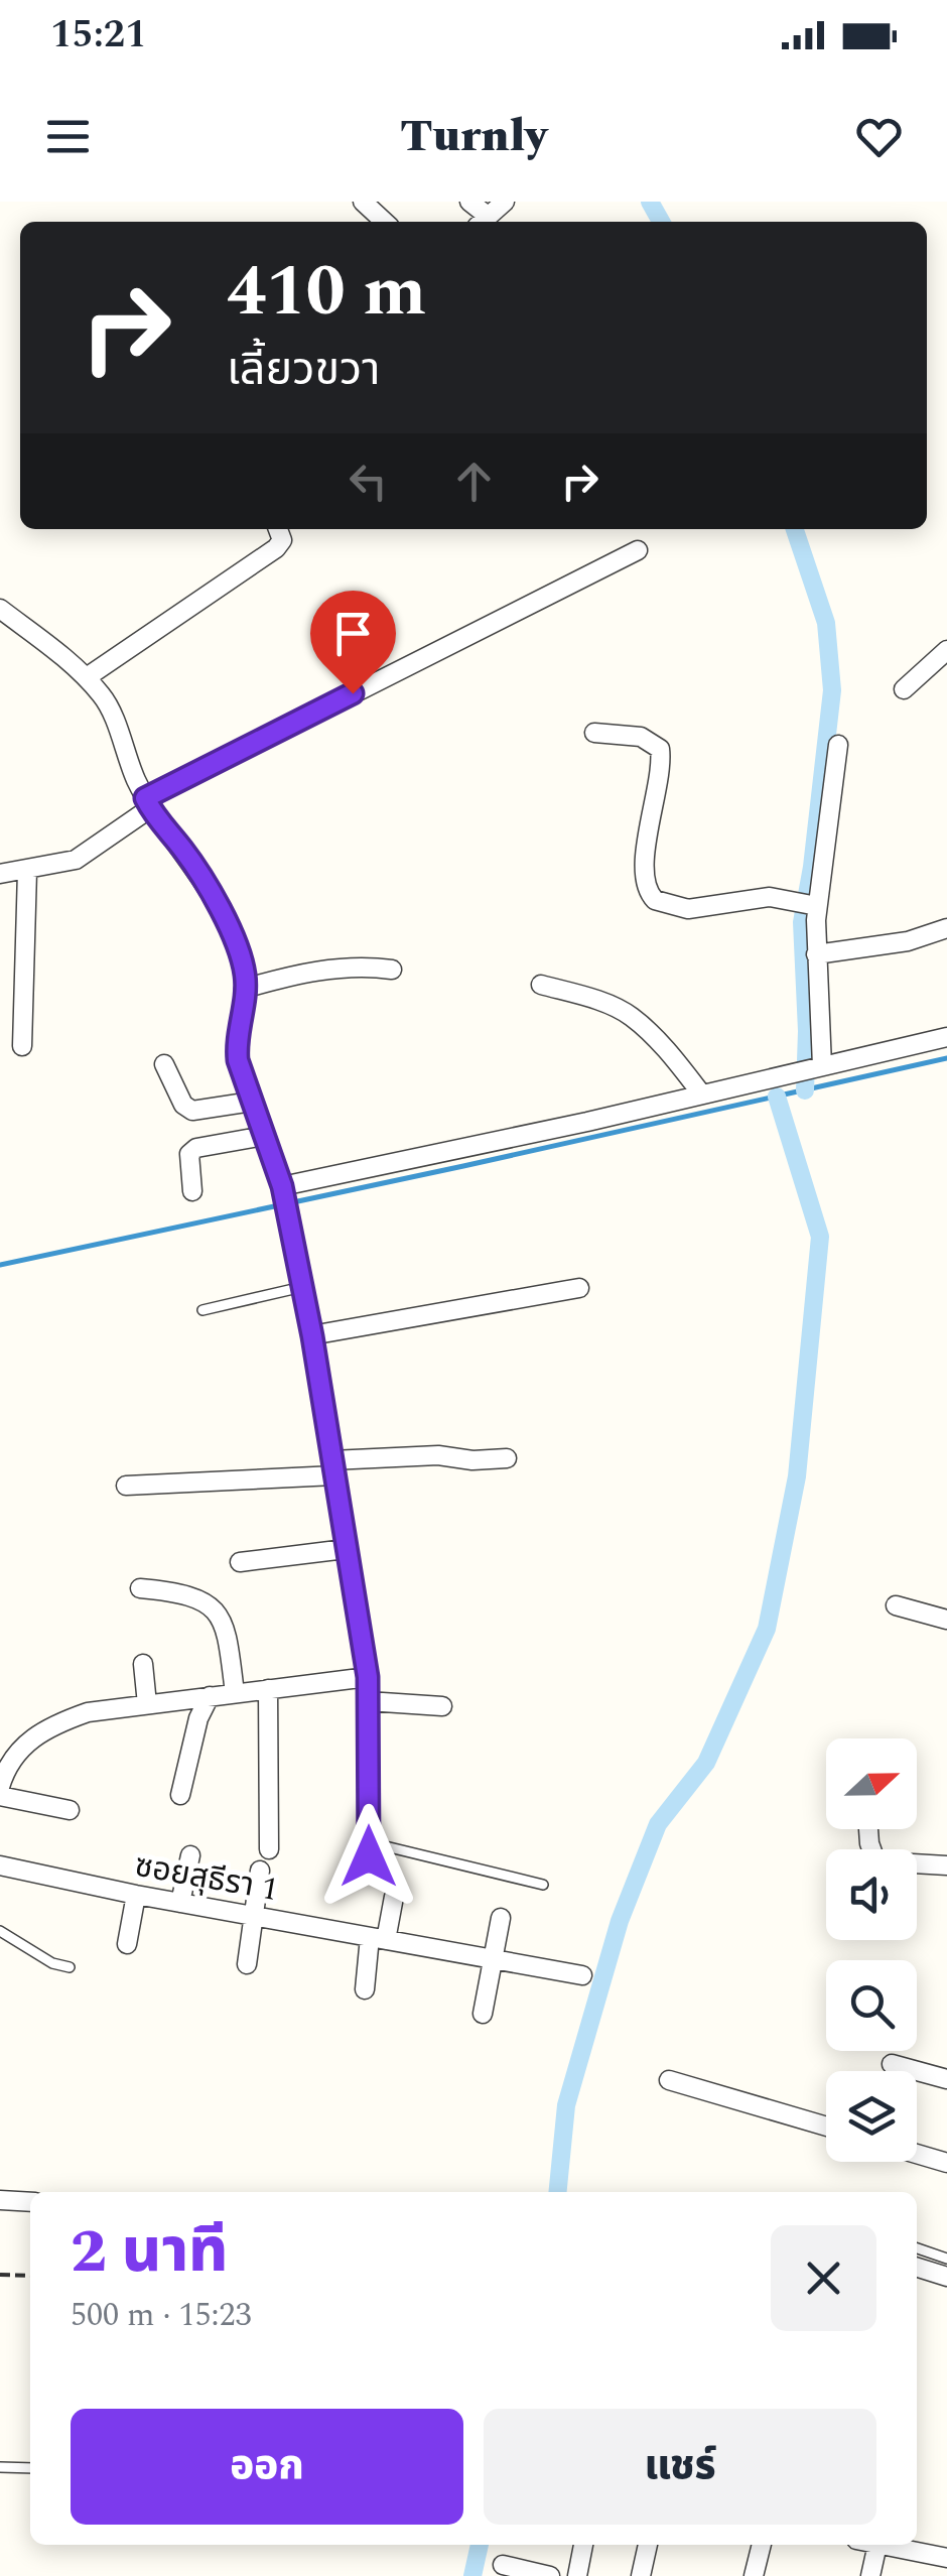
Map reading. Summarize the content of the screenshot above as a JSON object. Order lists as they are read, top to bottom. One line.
{"streets":{"street":["ซอยสุธีรา 1"]},"north":"right","page":{"status":"15:21","header":"Turnly","turn":["410 m","เลี้ยวขวา"],"heading":["2 นาที","500 m · 15:23"],"buttons":["ออก","แชร์"]}}
